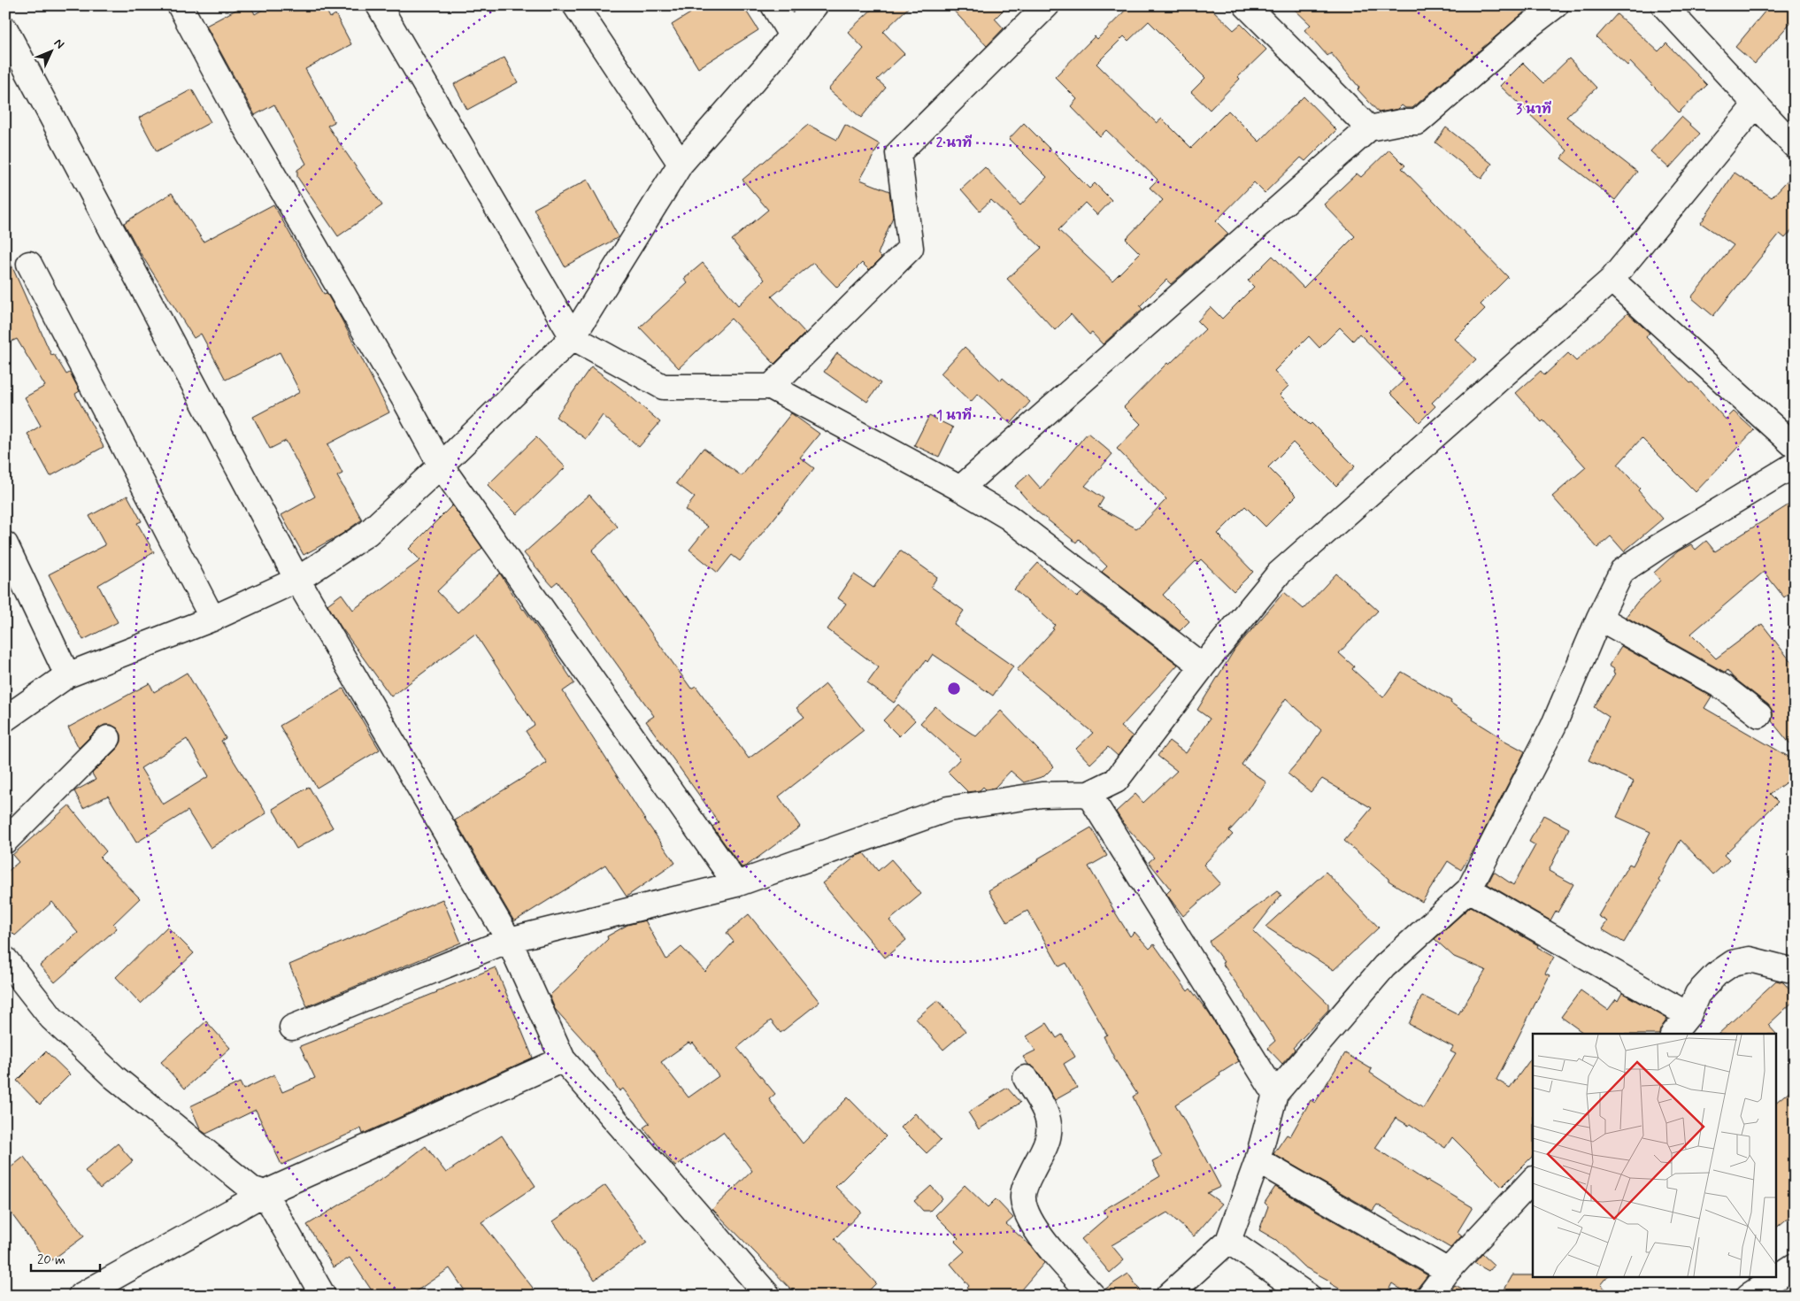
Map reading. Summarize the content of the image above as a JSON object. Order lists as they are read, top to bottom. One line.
{"scale_bar":"20 m","north":"top right","rings":["3 นาที","2 นาที","1 นาที"]}
